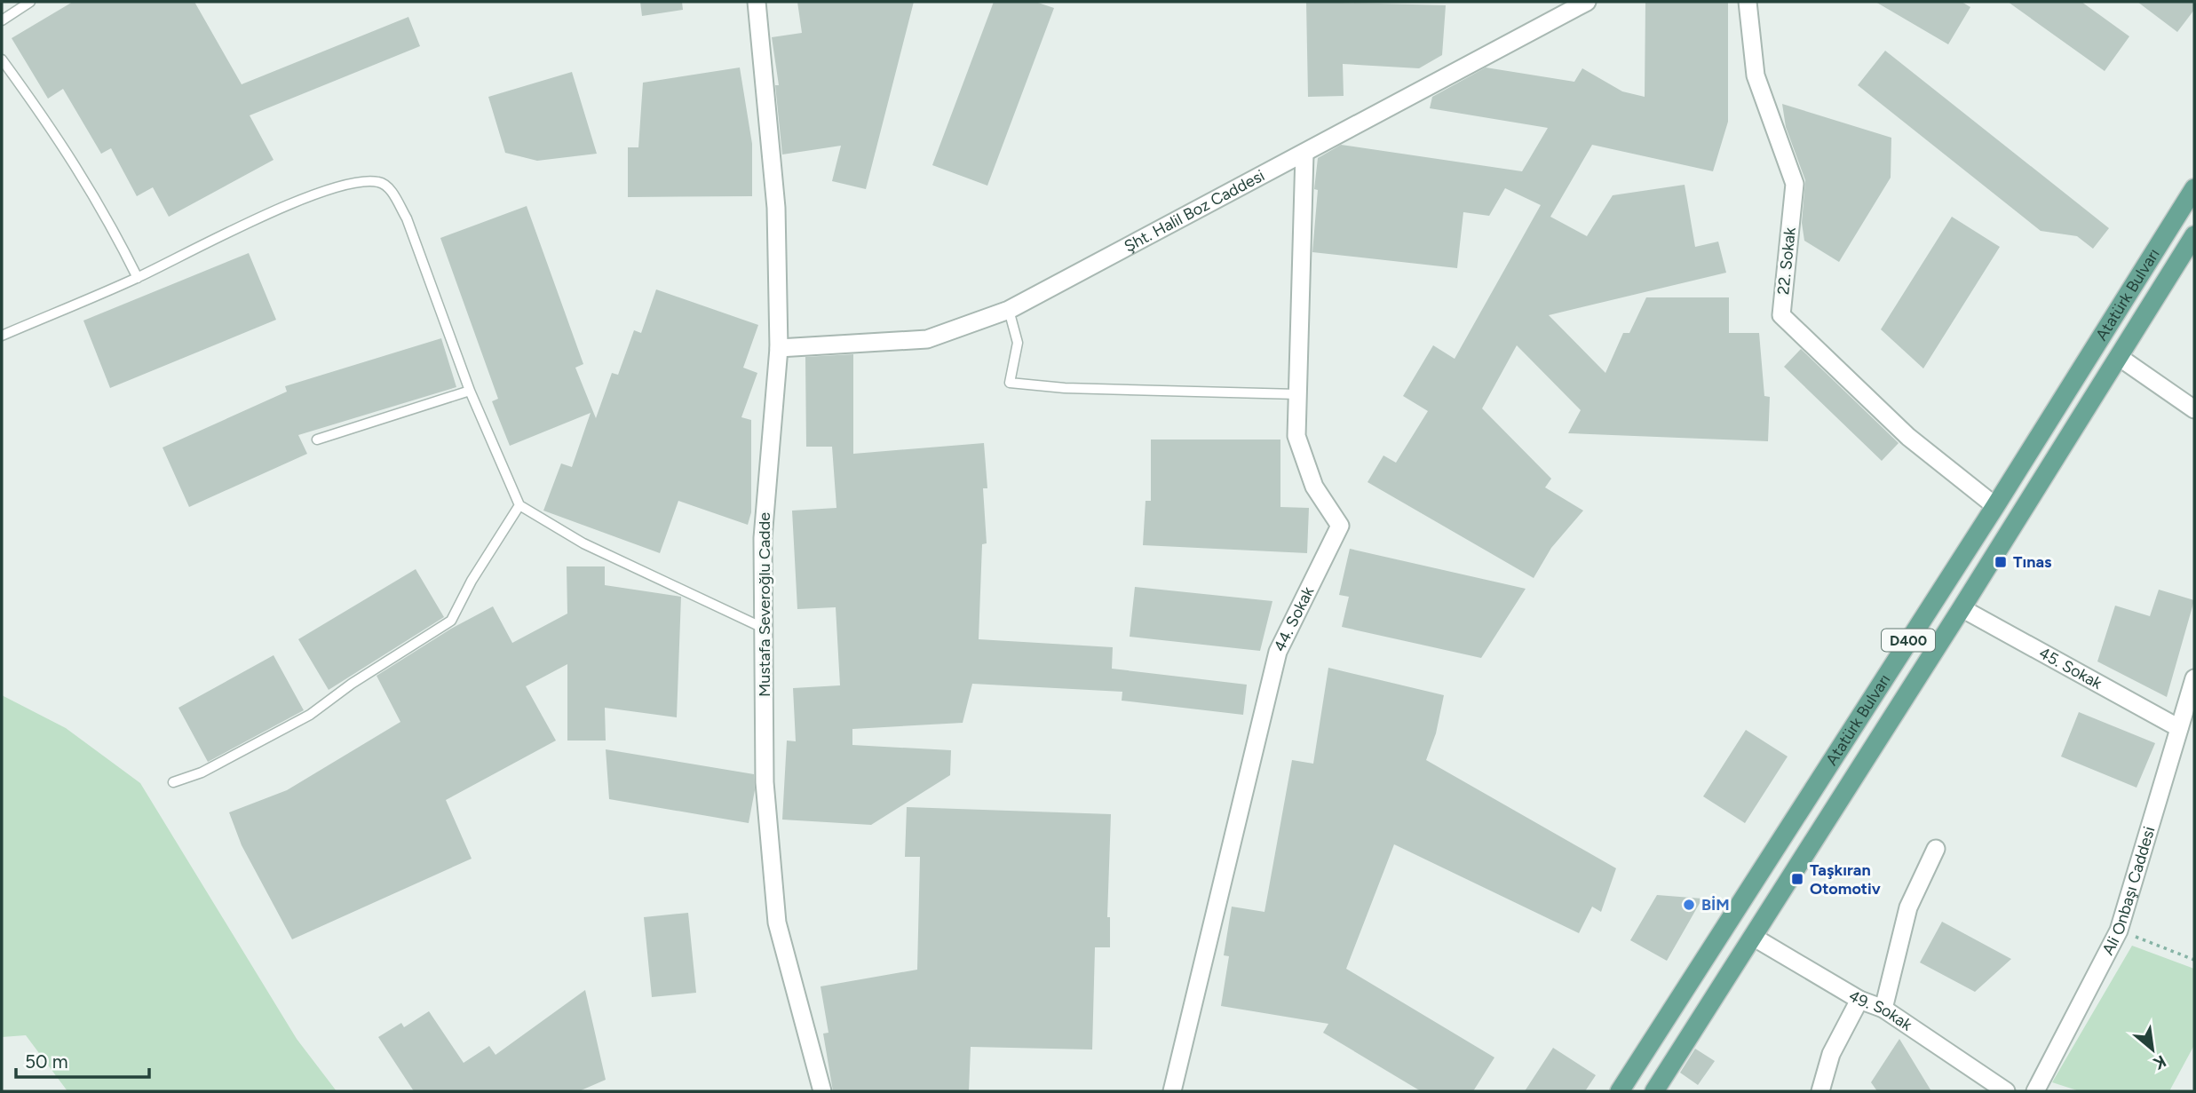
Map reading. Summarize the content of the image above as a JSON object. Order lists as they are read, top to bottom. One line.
{"streets":{"main road":["Atatürk Bulvarı","D400"],"street":["Şht. Halil Boz Caddesi","22. Sokak","Mustafa Severoğlu Cadde","44. Sokak","45. Sokak","Ali Onbaşı Caddesi","49. Sokak"]},"crossings":[["Şht. Halil Boz Caddesi","Mustafa Severoğlu Cadde"],["Şht. Halil Boz Caddesi","44. Sokak"],["22. Sokak","Atatürk Bulvarı"],["Atatürk Bulvarı","45. Sokak"],["Atatürk Bulvarı","49. Sokak"],["45. Sokak","Ali Onbaşı Caddesi"]],"places":{"transit":["Tınas","Taşkıran Otomotiv"],"other":["BİM"]},"scale_bar":"50 m","north":"bottom right"}
